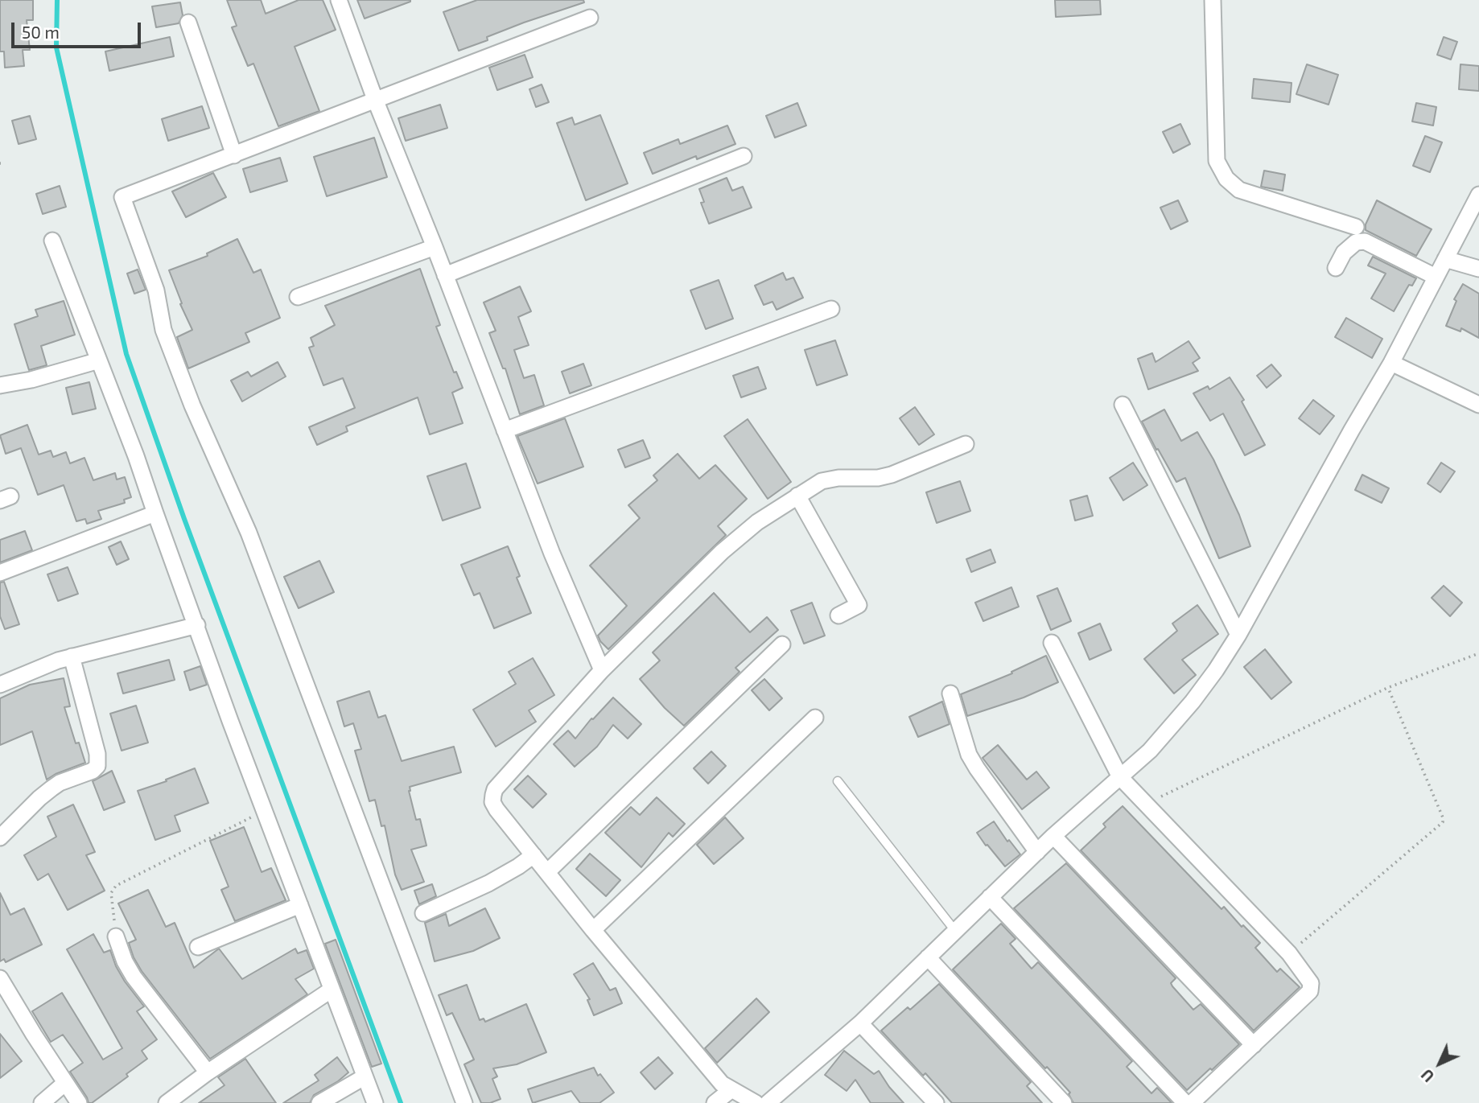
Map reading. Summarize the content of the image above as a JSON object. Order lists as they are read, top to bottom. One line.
{"scale_bar":"50 m","north":"bottom left"}
